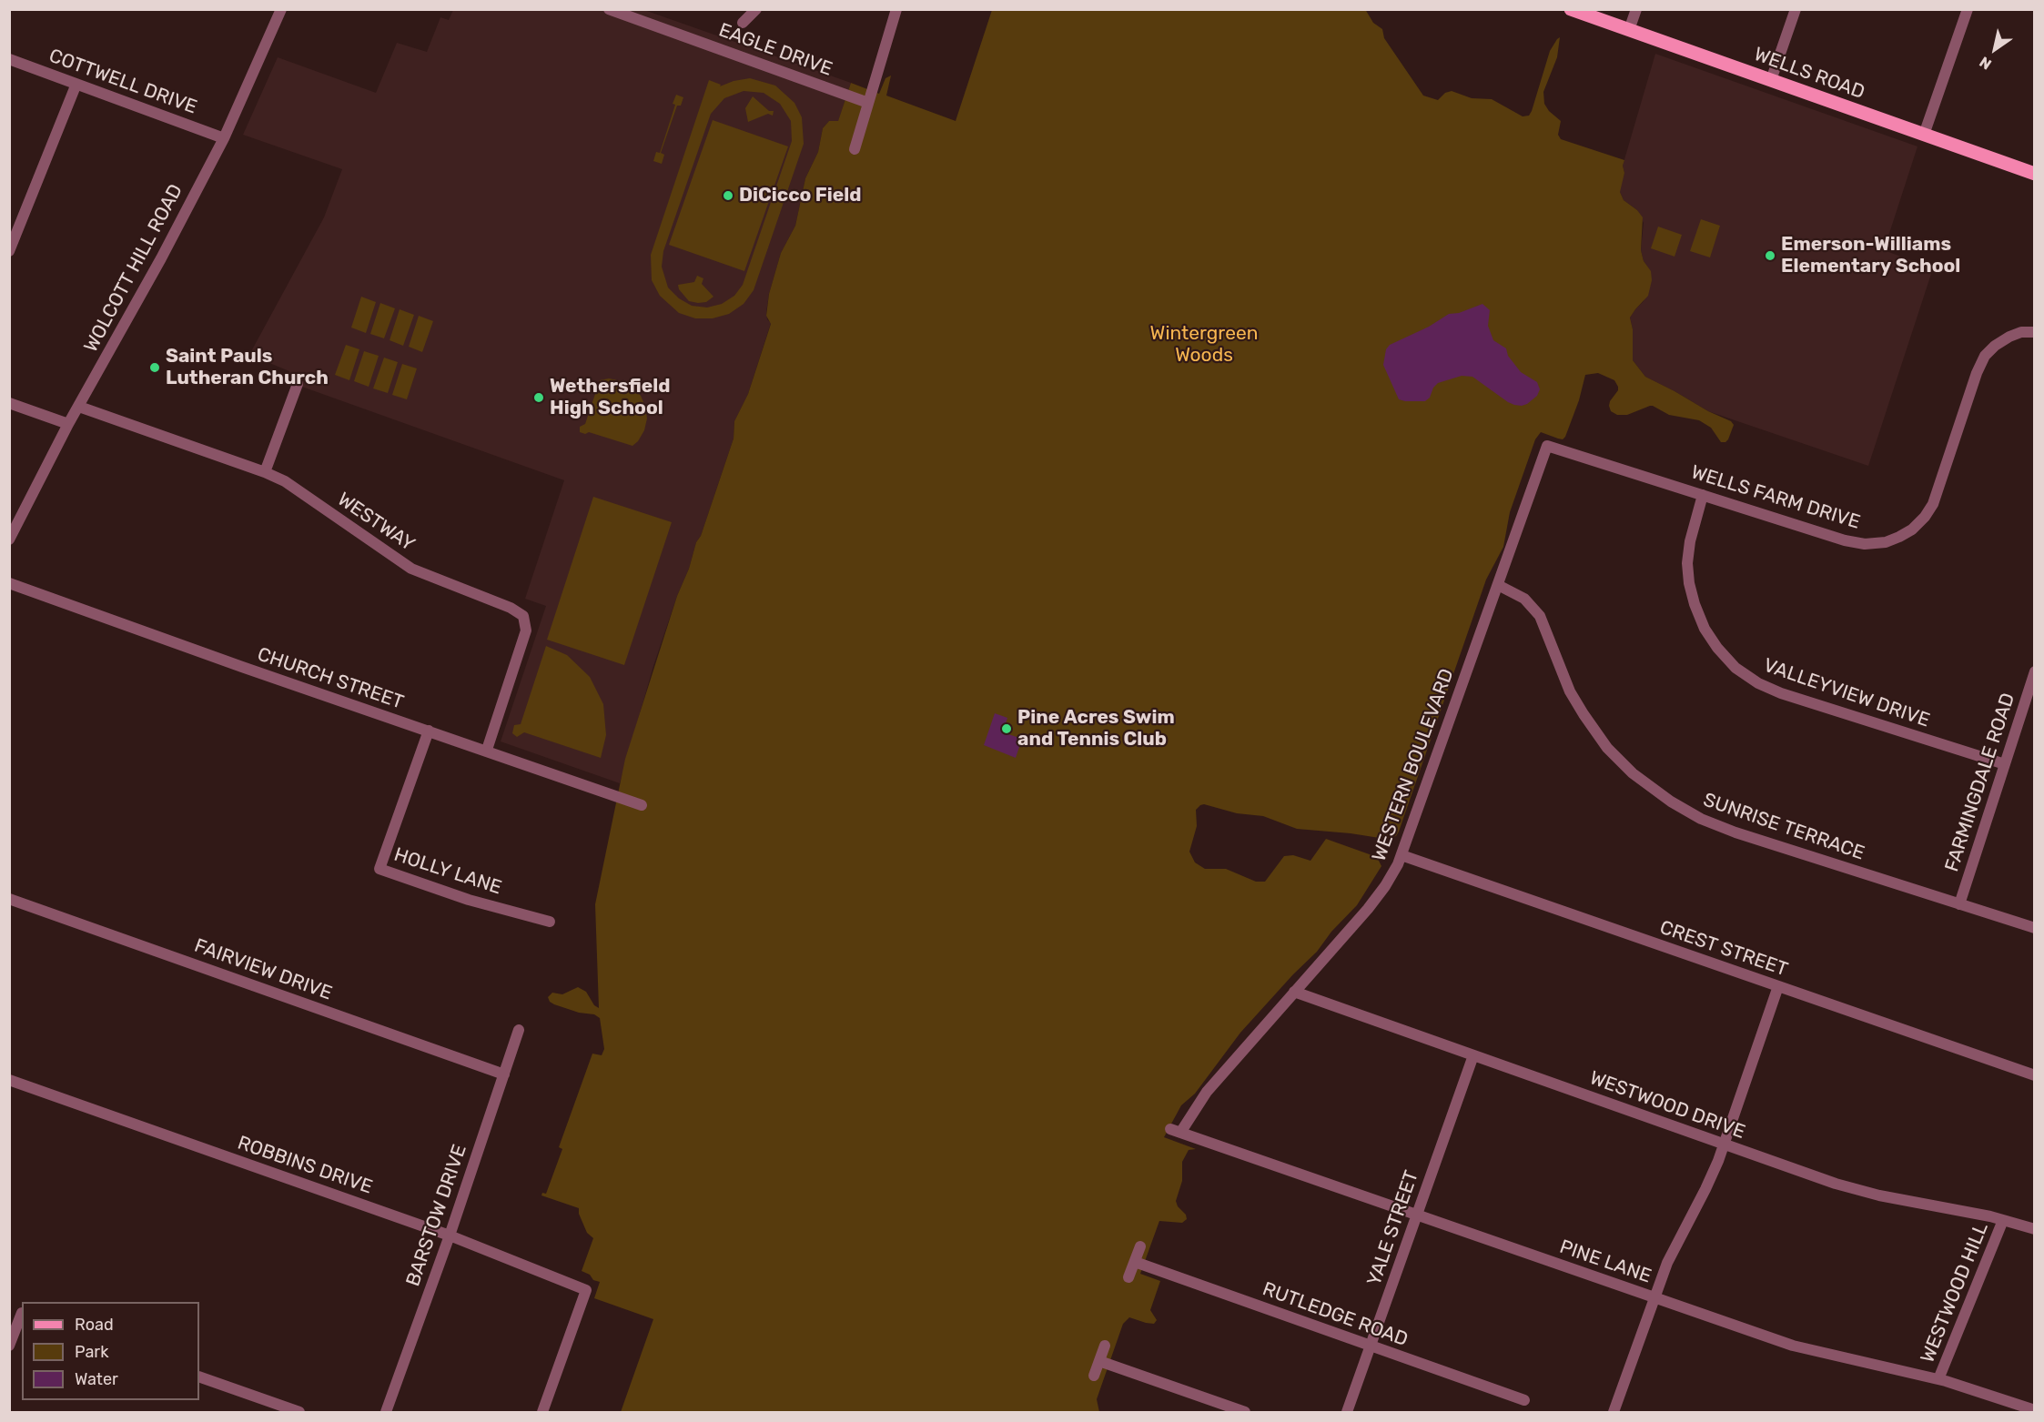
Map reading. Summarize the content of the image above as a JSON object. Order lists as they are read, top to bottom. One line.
{"streets":{"main road":["WELLS ROAD"],"street":["EAGLE DRIVE","COTTWELL DRIVE","WOLCOTT HILL ROAD","WELLS FARM DRIVE","WESTWAY","CHURCH STREET","VALLEYVIEW DRIVE","WESTERN BOULEVARD","FARMINGDALE ROAD","SUNRISE TERRACE","HOLLY LANE","CREST STREET","FAIRVIEW DRIVE","WESTWOOD DRIVE","ROBBINS DRIVE","BARSTOW DRIVE","YALE STREET","PINE LANE","WESTWOOD HILL","RUTLEDGE ROAD"]},"crossings":[["COTTWELL DRIVE","WOLCOTT HILL ROAD"],["WOLCOTT HILL ROAD","WESTWAY"],["WELLS FARM DRIVE","VALLEYVIEW DRIVE"],["WELLS FARM DRIVE","WESTERN BOULEVARD"],["WESTWAY","CHURCH STREET"],["CHURCH STREET","HOLLY LANE"],["VALLEYVIEW DRIVE","FARMINGDALE ROAD"],["WESTERN BOULEVARD","SUNRISE TERRACE"],["WESTERN BOULEVARD","CREST STREET"],["WESTERN BOULEVARD","WESTWOOD DRIVE"],["WESTERN BOULEVARD","PINE LANE"],["FARMINGDALE ROAD","SUNRISE TERRACE"],["FAIRVIEW DRIVE","BARSTOW DRIVE"],["WESTWOOD DRIVE","YALE STREET"],["WESTWOOD DRIVE","WESTWOOD HILL"],["ROBBINS DRIVE","BARSTOW DRIVE"],["YALE STREET","PINE LANE"],["YALE STREET","RUTLEDGE ROAD"],["PINE LANE","WESTWOOD HILL"]],"parks":["Wintergreen Woods"],"places":["DiCicco Field","Emerson-Williams Elementary School","Saint Pauls Lutheran Church","Wethersfield High School","Pine Acres Swim and Tennis Club"],"legend":["Road","Park","Water"],"north":"bottom left"}
